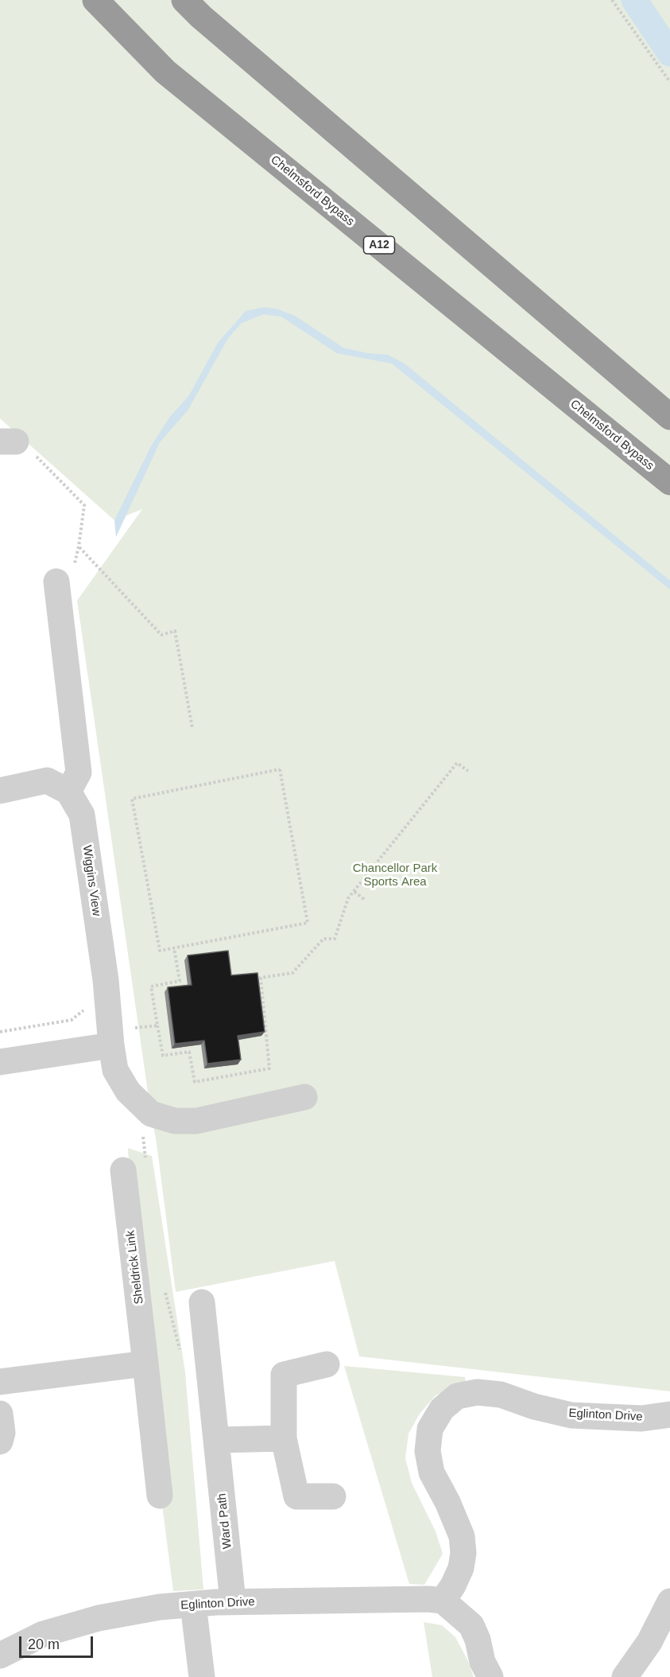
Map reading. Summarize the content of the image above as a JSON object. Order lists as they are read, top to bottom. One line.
{"streets":{"highway":["Chelmsford Bypass","A12"],"street":["Wiggins View","Sheldrick Link","Eglinton Drive","Ward Path"]},"crossings":[["Eglinton Drive","Ward Path"]],"parks":["Chancellor Park Sports Area"],"scale_bar":"20 m"}
